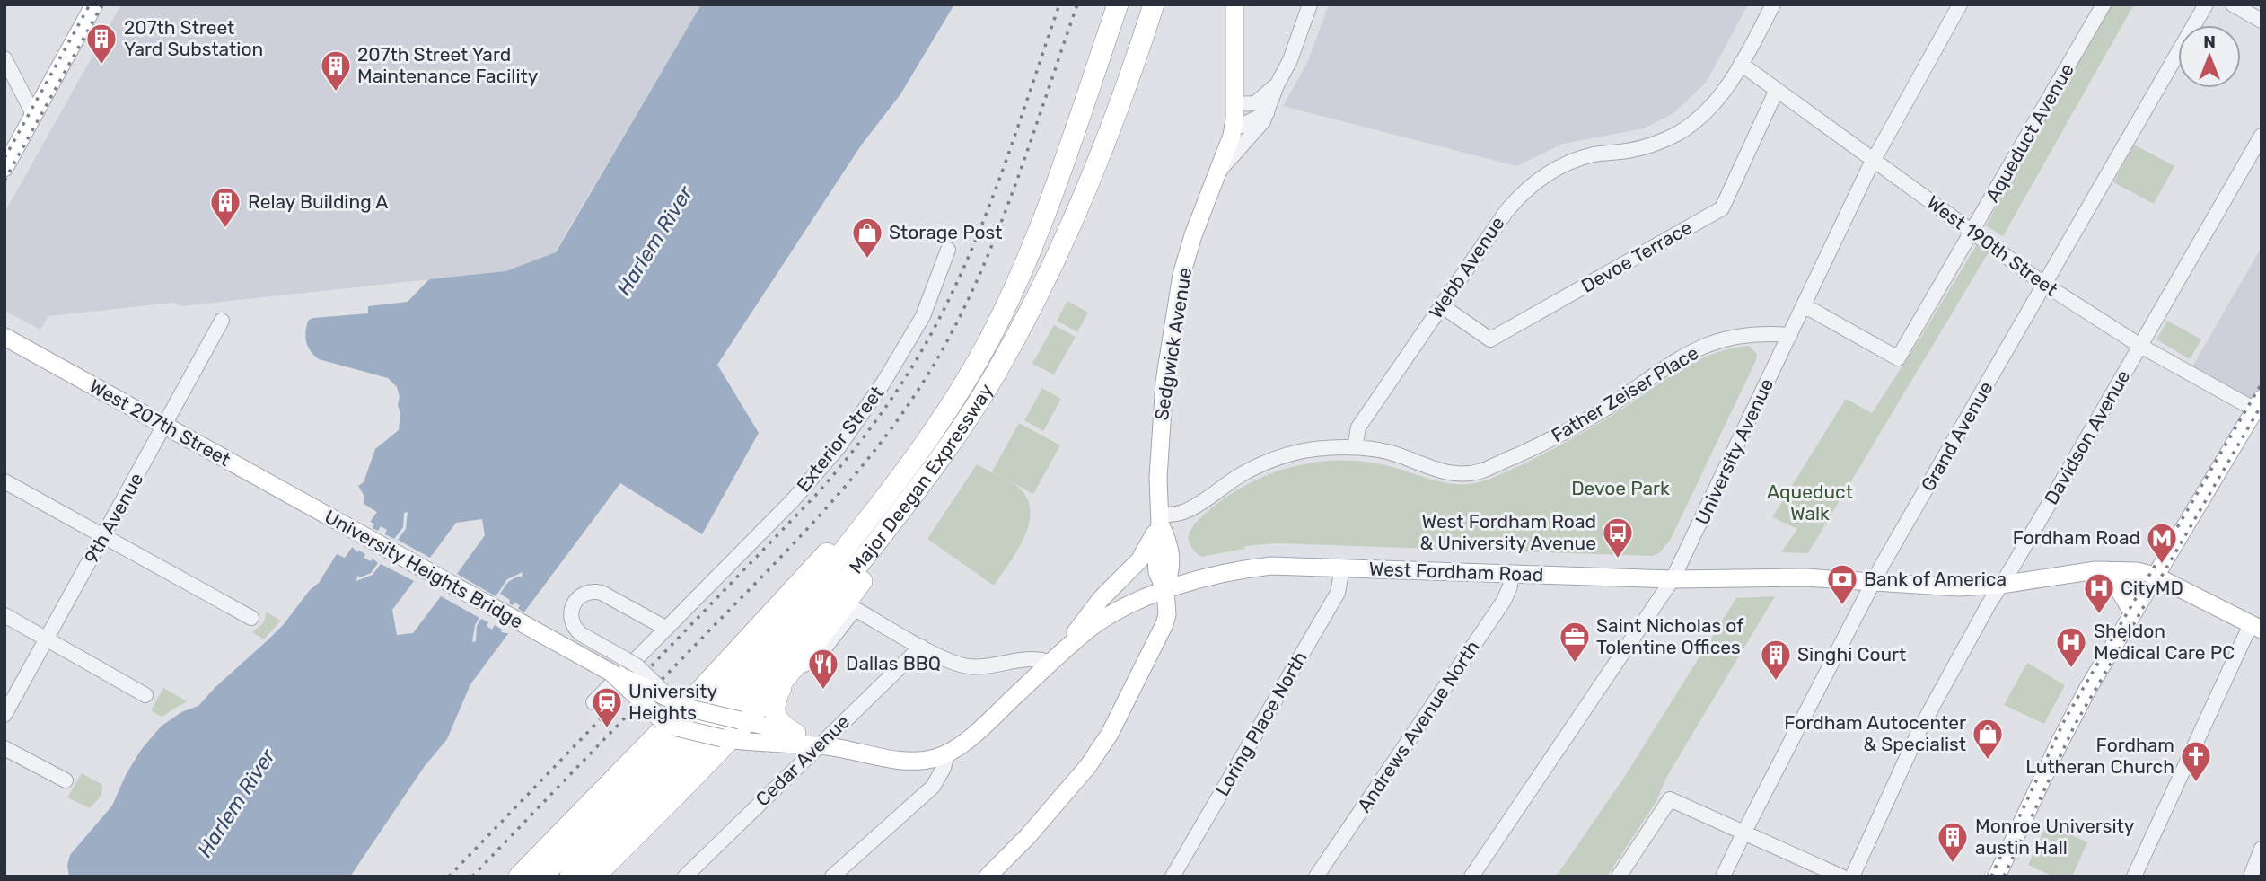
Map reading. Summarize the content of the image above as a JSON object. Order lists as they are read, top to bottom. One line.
{"streets":{"highway":["Major Deegan Expressway"],"main road":["Sedgwick Avenue","West 207th Street","University Heights Bridge","West Fordham Road"],"street":["Aqueduct Avenue","West 190th Street","Devoe Terrace","Webb Avenue","Father Zeiser Place","Grand Avenue","Davidson Avenue","Exterior Street","University Avenue","9th Avenue","Loring Place North","Andrews Avenue North","Cedar Avenue"]},"crossings":[["Aqueduct Avenue","West 190th Street"],["Aqueduct Avenue","University Avenue"],["West 190th Street","Devoe Terrace"],["West 190th Street","Webb Avenue"],["West 190th Street","Grand Avenue"],["West 190th Street","Davidson Avenue"],["West 190th Street","University Avenue"],["Devoe Terrace","Webb Avenue"],["Webb Avenue","Father Zeiser Place"],["Sedgwick Avenue","West Fordham Road"],["Father Zeiser Place","University Avenue"],["West 207th Street","9th Avenue"],["West 207th Street","University Heights Bridge"],["Grand Avenue","West Fordham Road"],["Davidson Avenue","West Fordham Road"],["University Avenue","West Fordham Road"],["University Heights Bridge","West Fordham Road"],["West Fordham Road","Loring Place North"],["West Fordham Road","Andrews Avenue North"],["West Fordham Road","Cedar Avenue"]],"water":["Harlem River"],"parks":["Devoe Park","Aqueduct Walk"],"places":{"building":["207th Street Yard Substation","207th Street Yard Maintenance Facility","Relay Building A","Singhi Court","Monroe University austin Hall"],"shop":["Storage Post","Fordham Autocenter & Specialist"],"bus stop":["West Fordham Road & University Avenue"],"metro station":["Fordham Road"],"bank":["Bank of America"],"hospital":["CityMD","Sheldon Medical Care PC"],"office":["Saint Nicholas of Tolentine Offices"],"restaurant":["Dallas BBQ"],"station":["University Heights"],"church":["Fordham Lutheran Church"]},"north":"top"}
